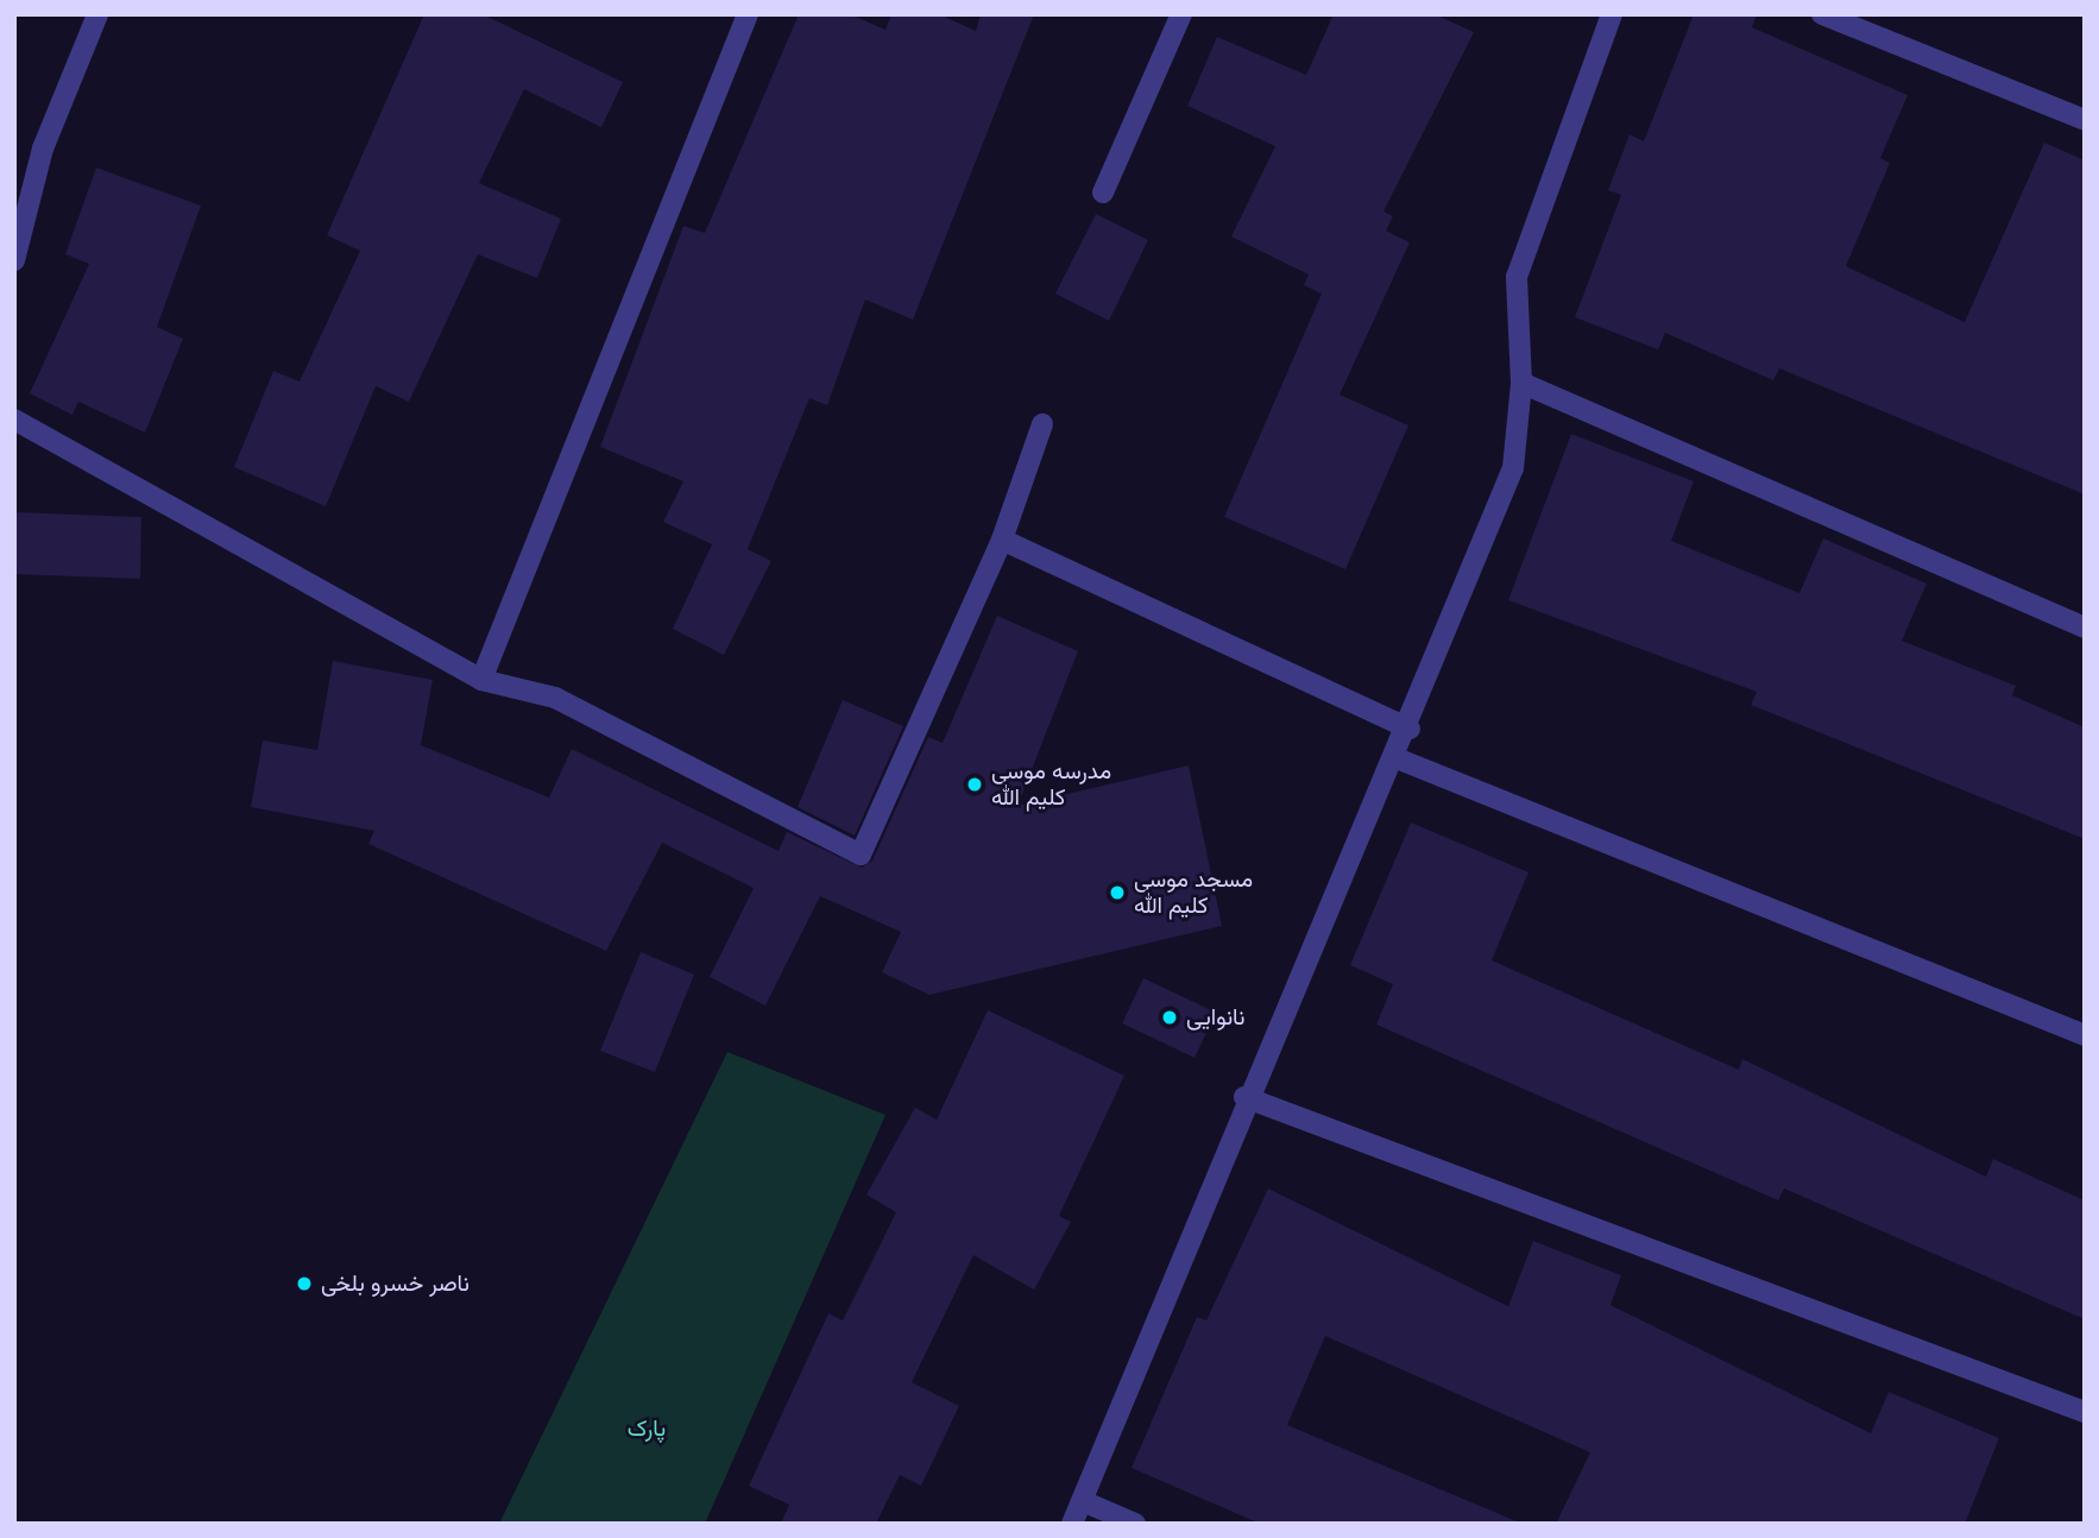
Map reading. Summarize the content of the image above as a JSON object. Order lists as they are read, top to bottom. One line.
{"parks":["پارک"],"places":["مدرسه موسی کلیم الله","مسجد موسی کلیم الله","نانوایی","ناصر خسرو بلخی"]}
